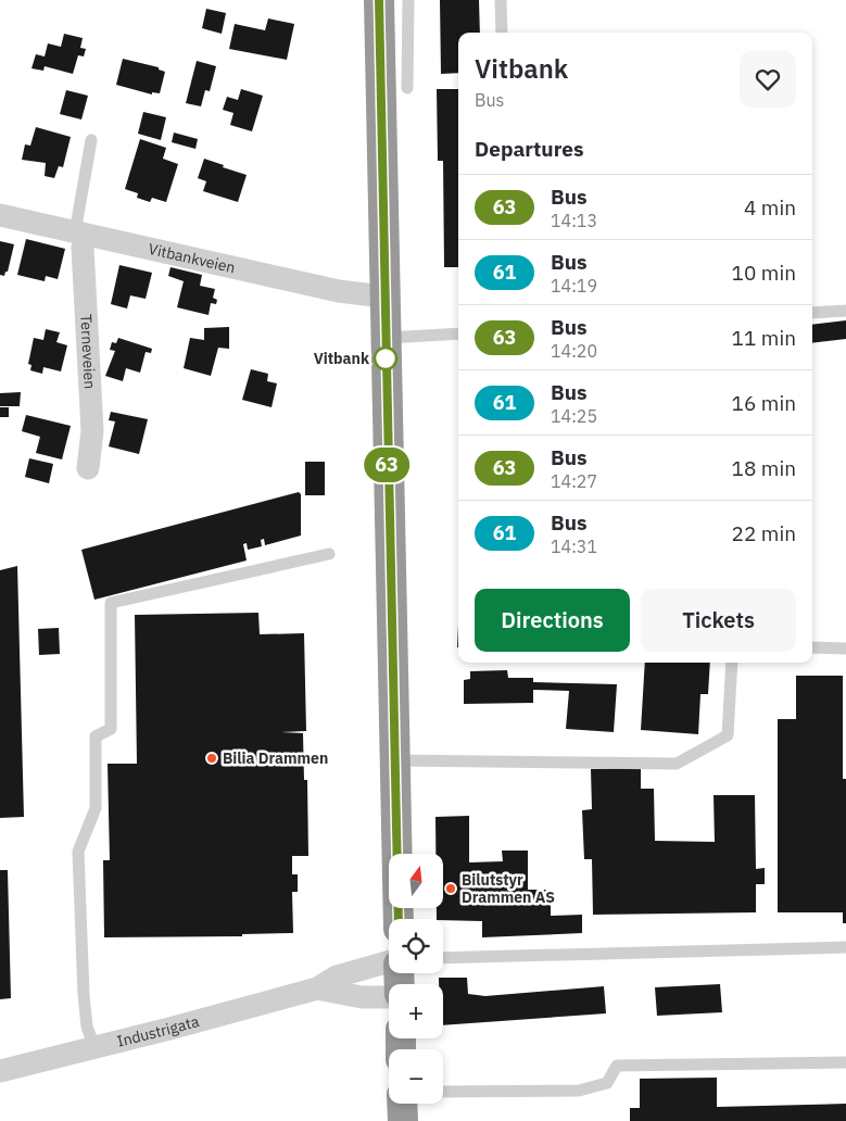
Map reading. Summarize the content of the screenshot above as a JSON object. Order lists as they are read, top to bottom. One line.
{"streets":{"street":["Vitbankveien","Terneveien","Industrigata"]},"crossings":[["Vitbankveien","Terneveien"]],"places":["Vitbank","Bilia Drammen","Bilutstyr Drammen AS"],"lines":["bus line 63"],"north":"top","page":{"on_map":"63","heading":[["Vitbank","Bus"],"Departures"],"list":[{"mark":"63","name":"Bus","note":"14:13","value":"4 min"},{"mark":"61","name":"Bus","note":"14:19","value":"10 min"},{"mark":"63","name":"Bus","note":"14:20","value":"11 min"},{"mark":"61","name":"Bus","note":"14:25","value":"16 min"},{"mark":"63","name":"Bus","note":"14:27","value":"18 min"},{"mark":"61","name":"Bus","note":"14:31","value":"22 min"}],"buttons":["Directions","Tickets"],"map_buttons":["+","−"]}}
